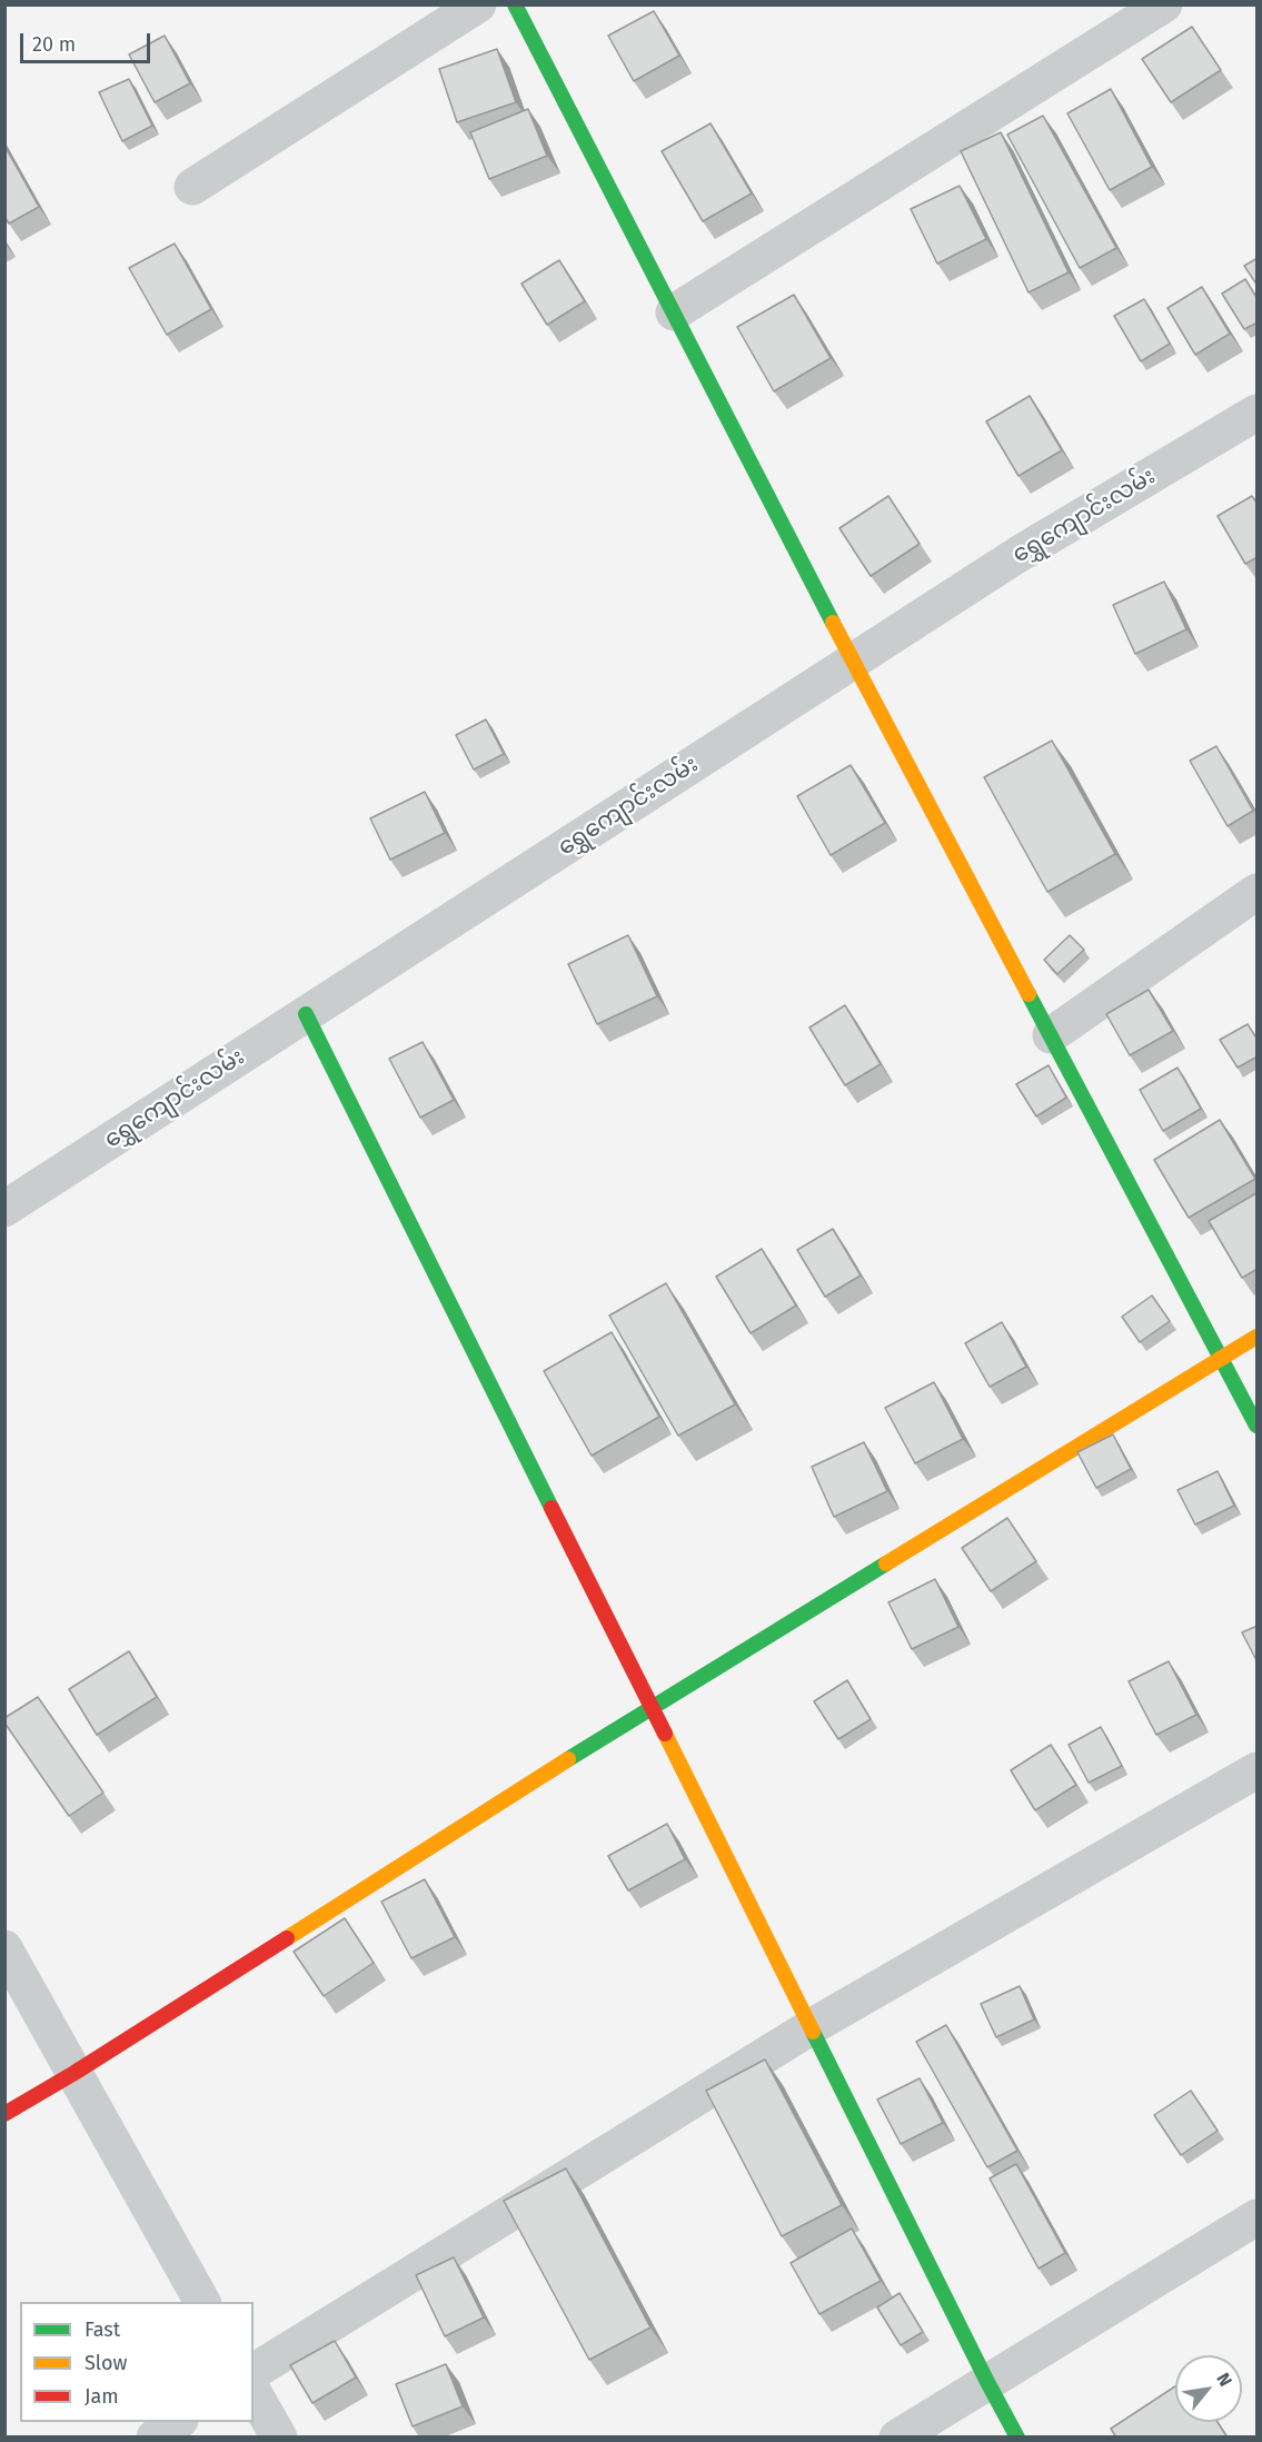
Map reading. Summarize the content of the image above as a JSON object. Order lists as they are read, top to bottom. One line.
{"streets":{"street":["ရွှေကျောင်းလမ်း"]},"legend":["Fast","Slow","Jam"],"scale_bar":"20 m","north":"top right"}
